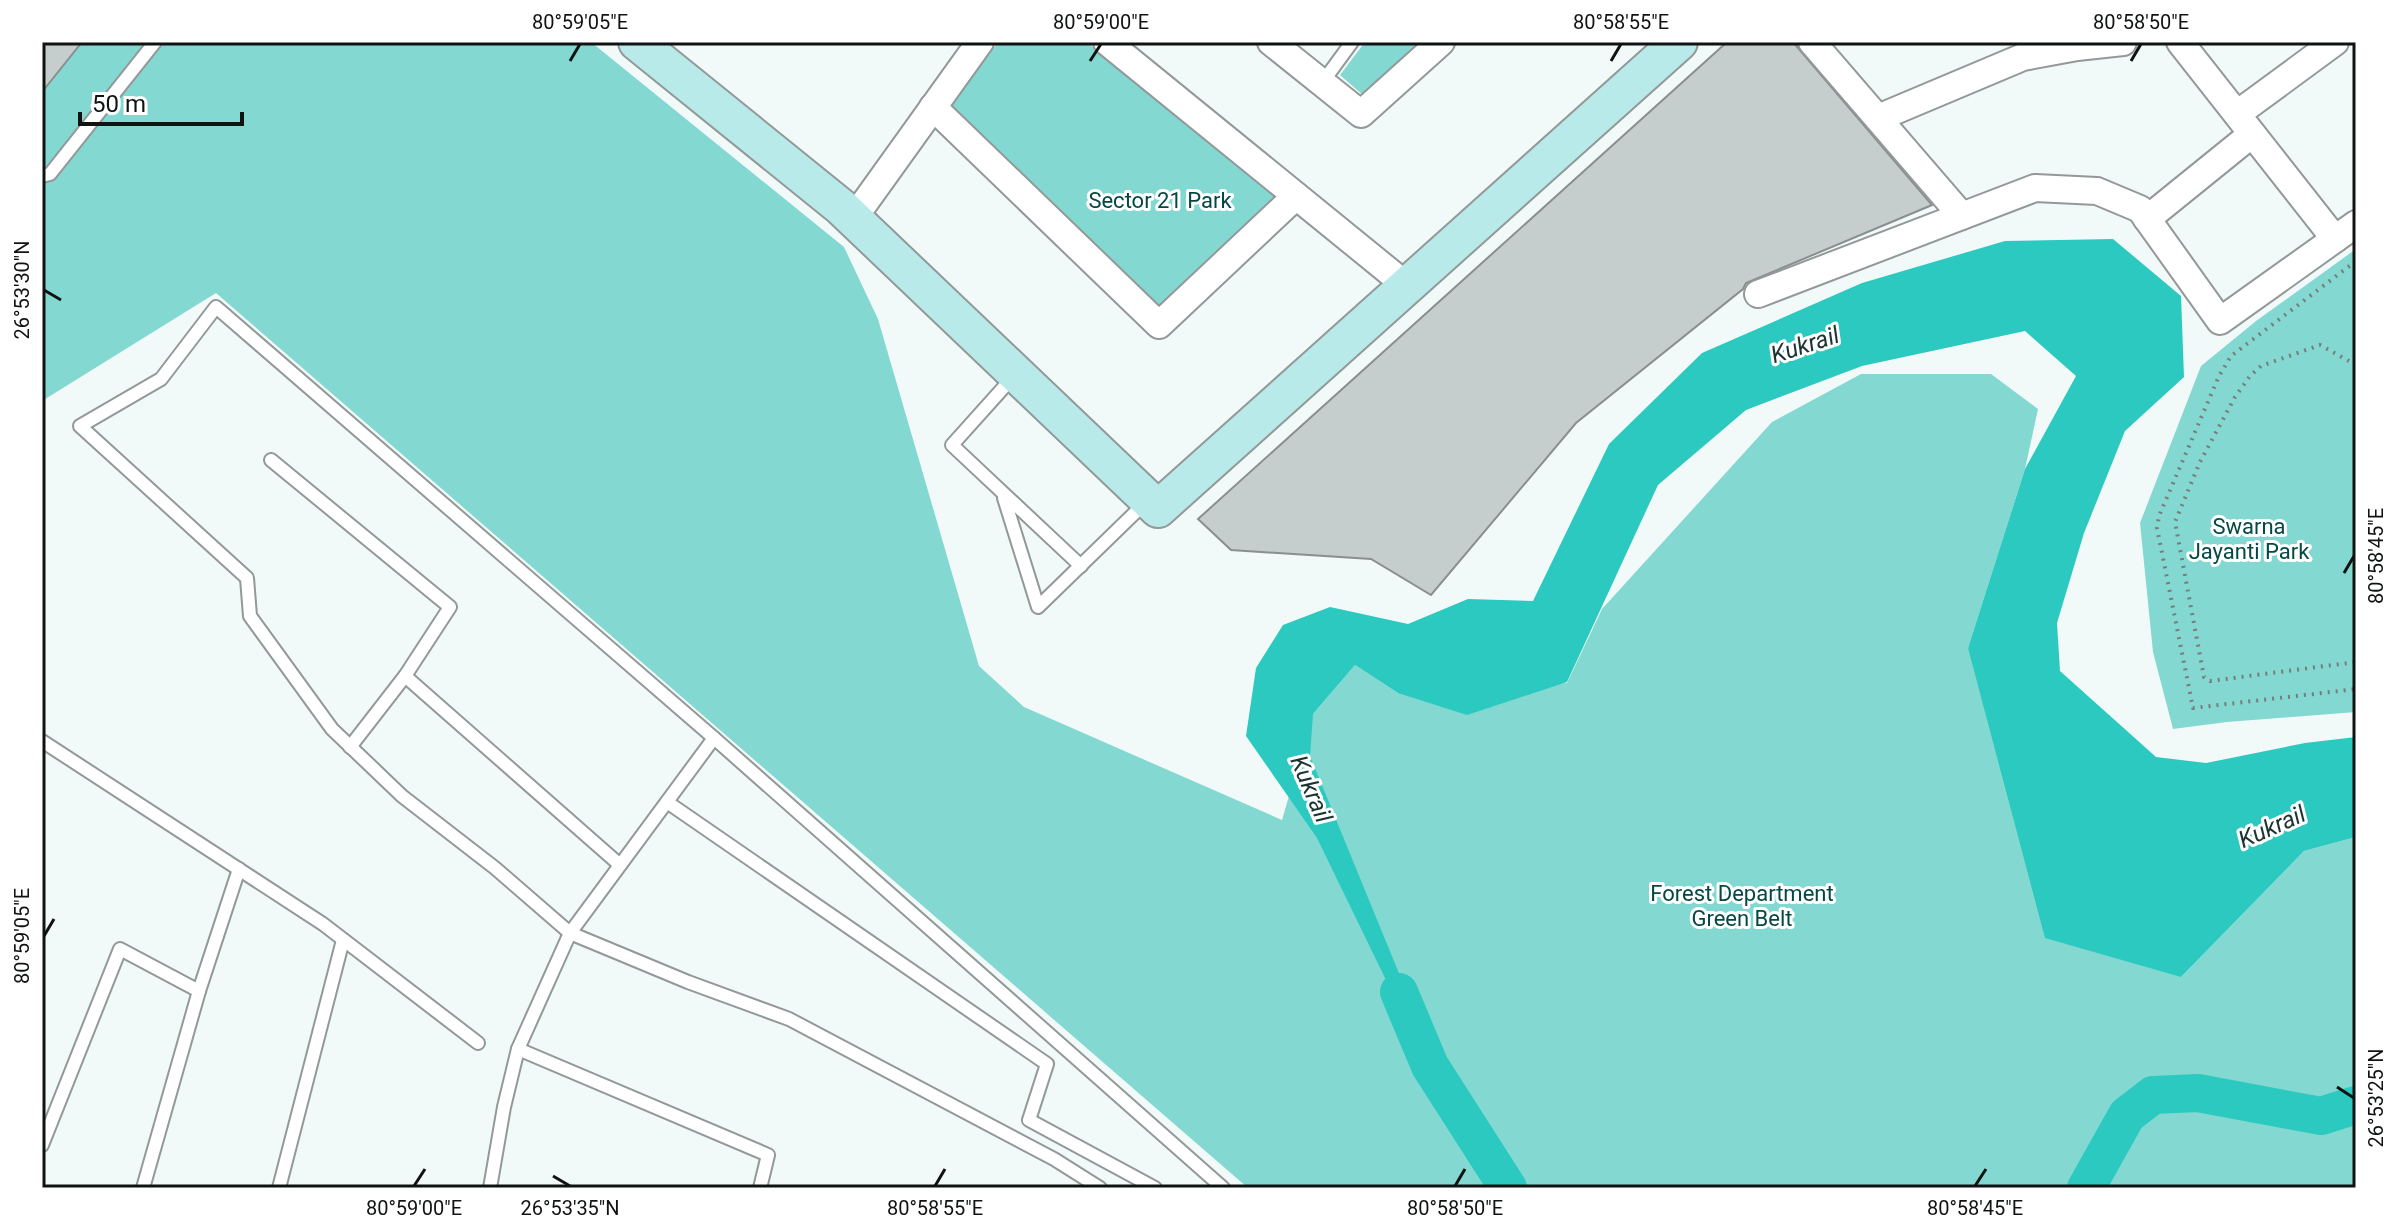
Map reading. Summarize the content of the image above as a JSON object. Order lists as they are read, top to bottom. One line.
{"water":["Kukrail"],"parks":["Sector 21 Park","Swarna Jayanti Park","Forest Department Green Belt"],"scale_bar":"50 m","coordinates":["80°59'05\"E","80°59'00\"E","80°58'55\"E","80°58'50\"E","26°53'30\"N","80°58'45\"E","26°53'25\"N","26°53'35\"N"]}
